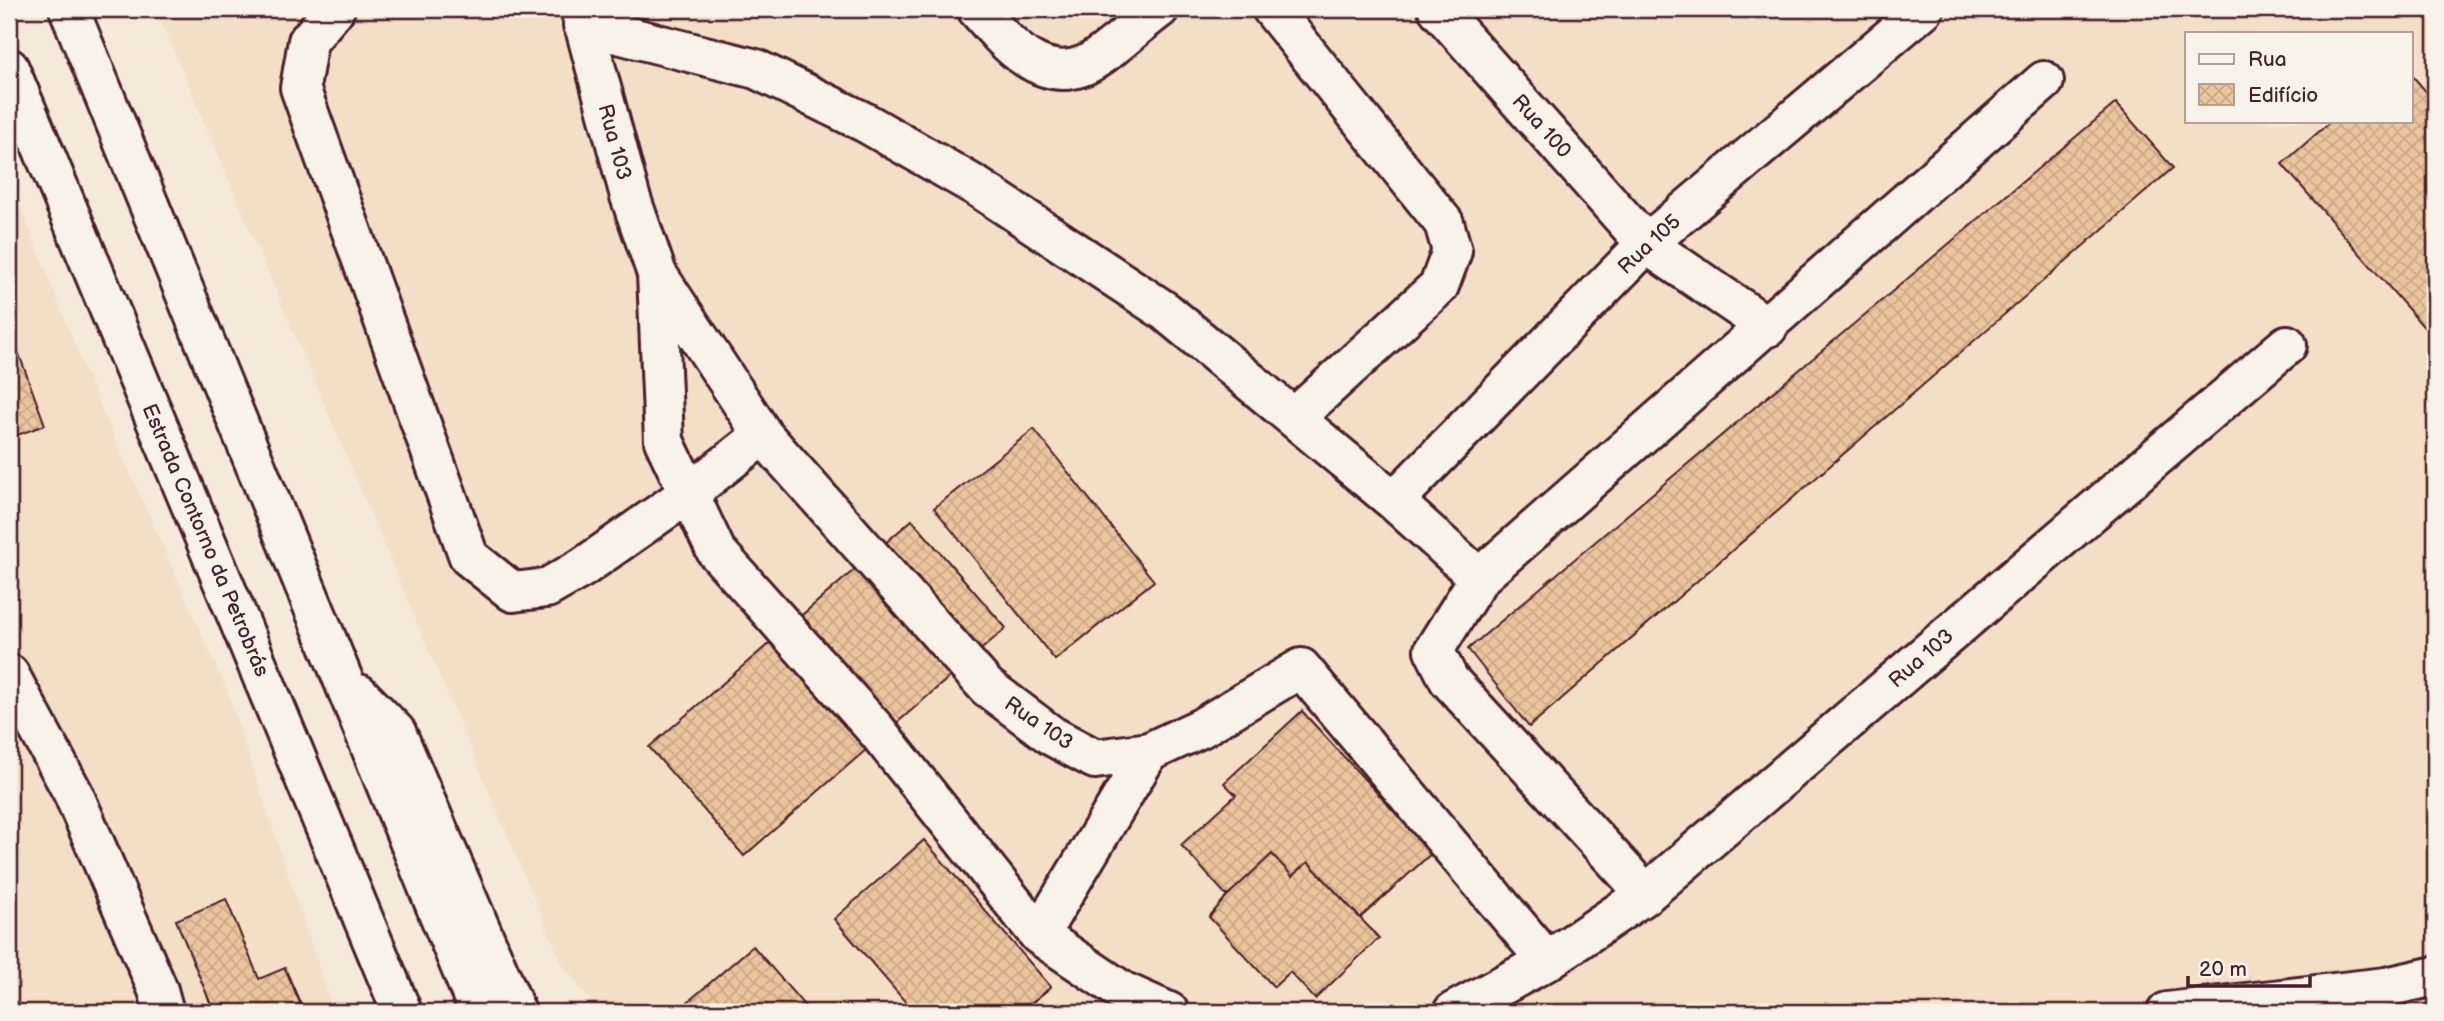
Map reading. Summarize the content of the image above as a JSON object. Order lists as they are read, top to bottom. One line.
{"streets":{"main road":["Rua 100","Rua 103","Rua 105","Estrada Contorno da Petrobrás"]},"crossings":[["Rua 100","Rua 105"]],"legend":["Rua","Edifício"],"scale_bar":"20 m"}
